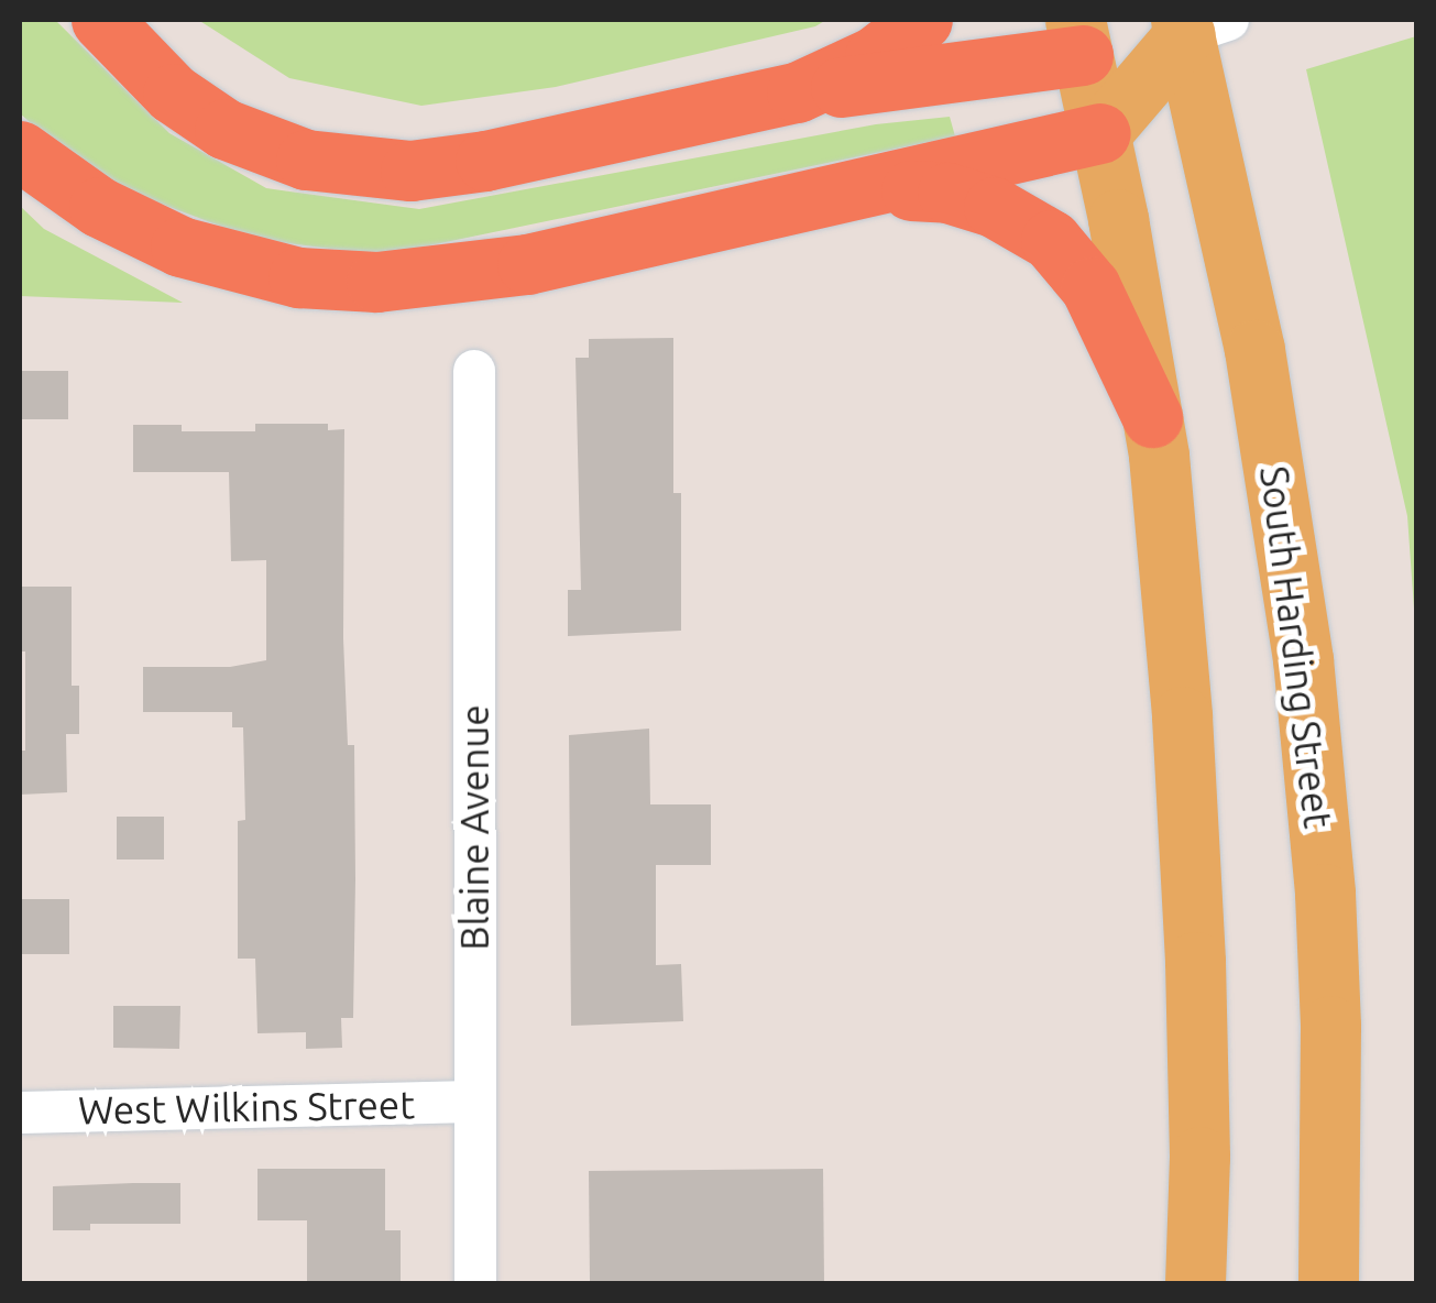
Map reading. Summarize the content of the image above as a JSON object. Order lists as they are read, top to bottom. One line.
{"streets":{"main road":["South Harding Street"],"street":["Blaine Avenue","West Wilkins Street"]},"crossings":[["Blaine Avenue","West Wilkins Street"]]}
